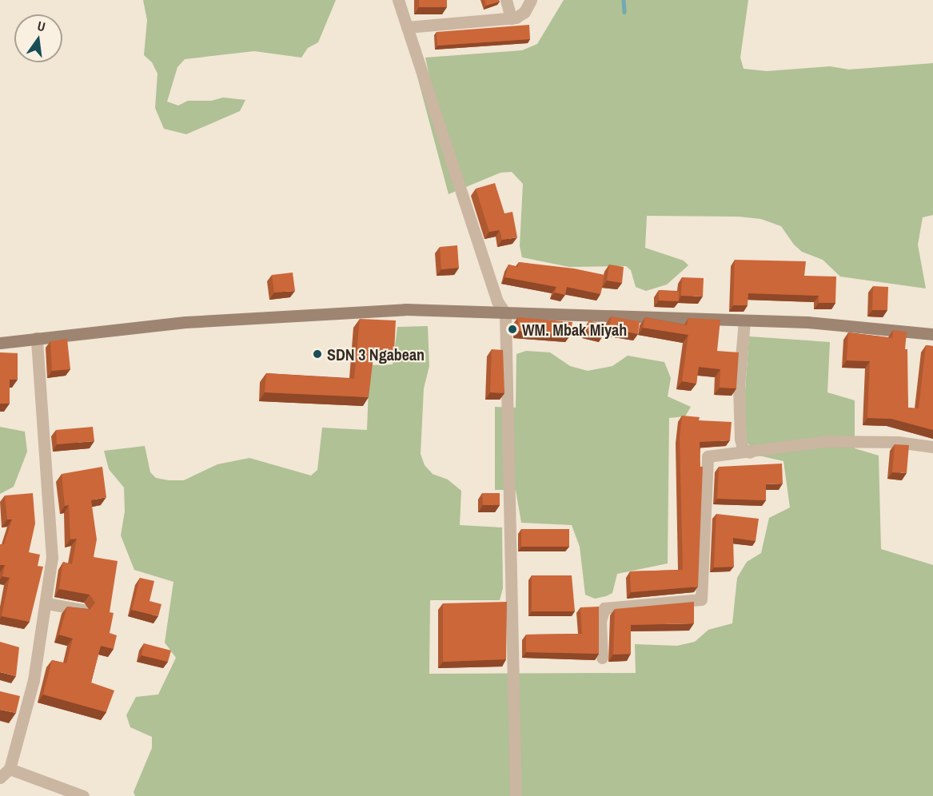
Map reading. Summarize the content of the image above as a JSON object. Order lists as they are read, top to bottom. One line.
{"places":["WM. Mbak Miyah","SDN 3 Ngabean"],"north":"top"}
